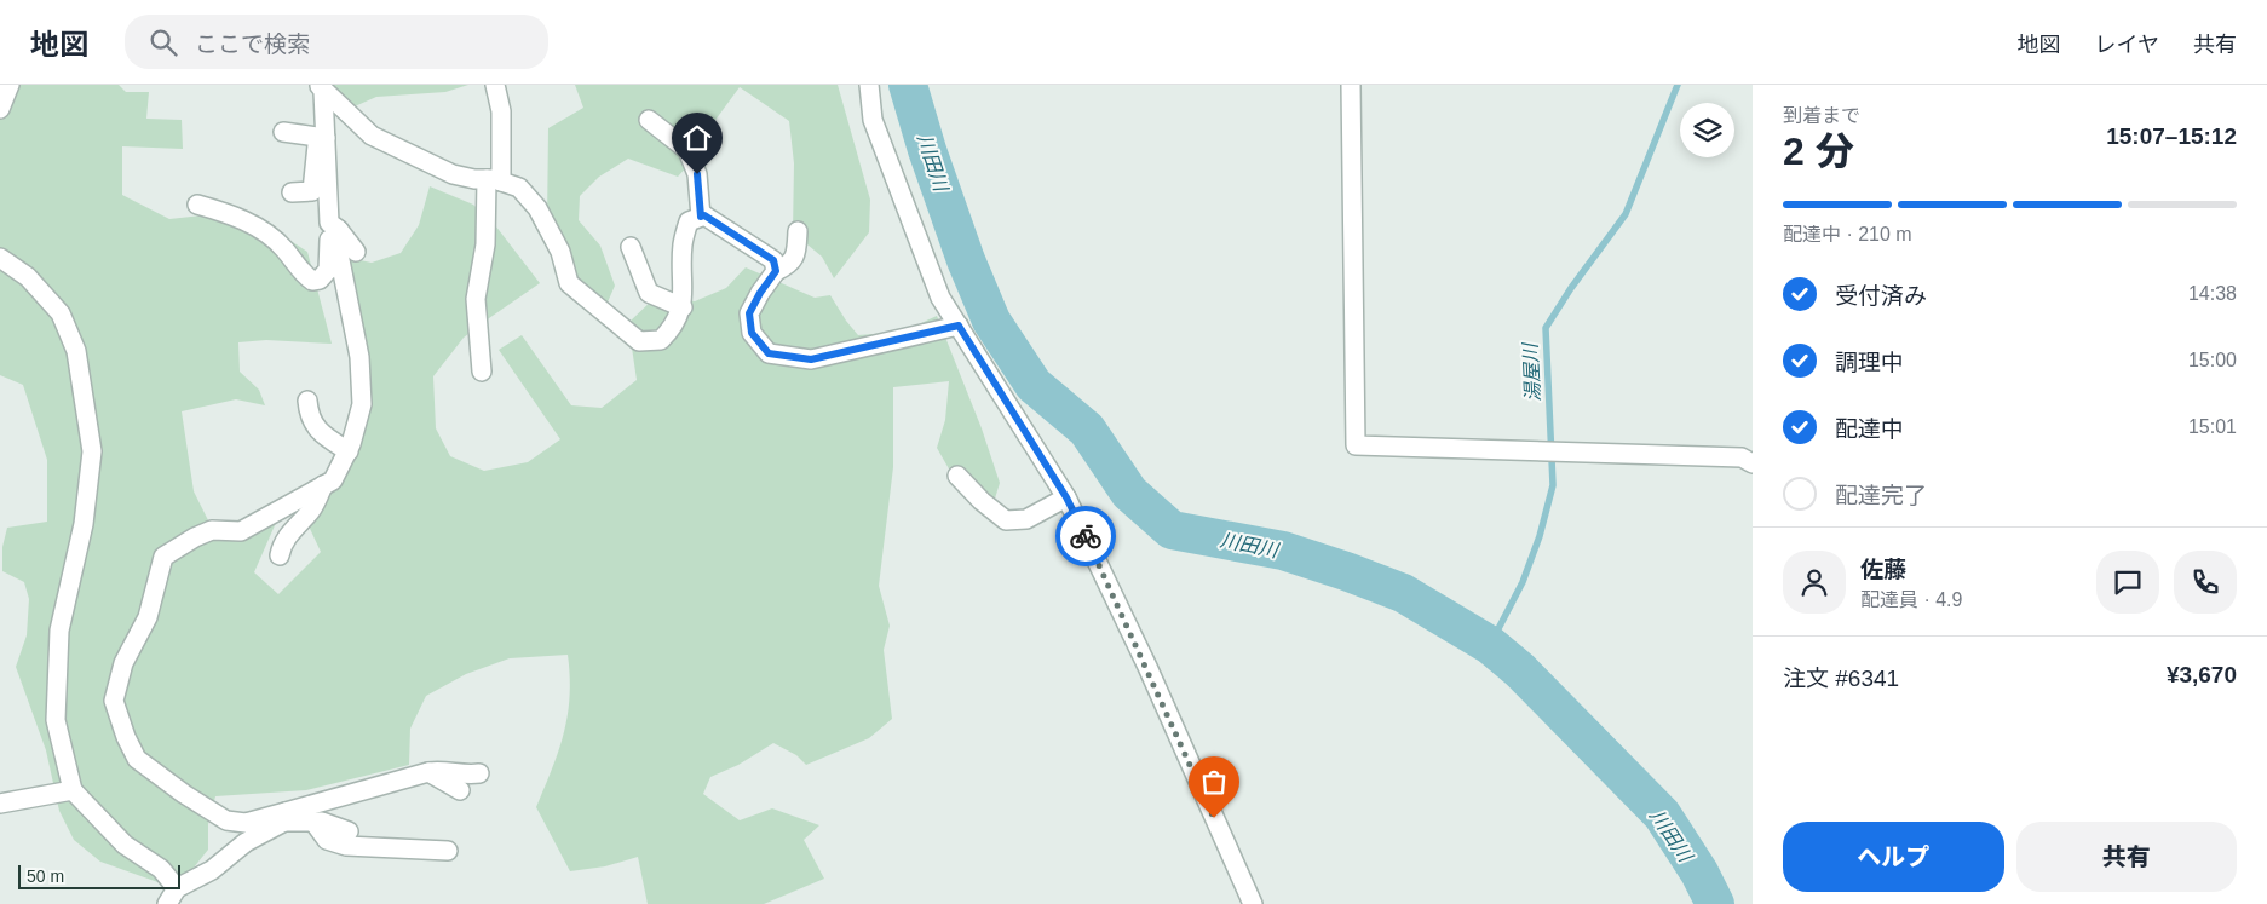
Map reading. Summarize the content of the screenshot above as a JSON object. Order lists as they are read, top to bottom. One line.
{"water":["川田川","湯屋川"],"scale_bar":"50 m","page":{"header":"地図","search":"ここで検索","nav":["地図","レイヤ","共有"],"heading":["2 分","到着まで","15:07–15:12"],"panel":["佐藤","配達員 · 4.9","注文 #6341","¥3,670"],"bar":"配達中 · 210 m","list":[["受付済み","14:38"],["調理中","15:00"],["配達中","15:01"],"配達完了"],"buttons":["ヘルプ","共有"],"scale":"50 m"}}
